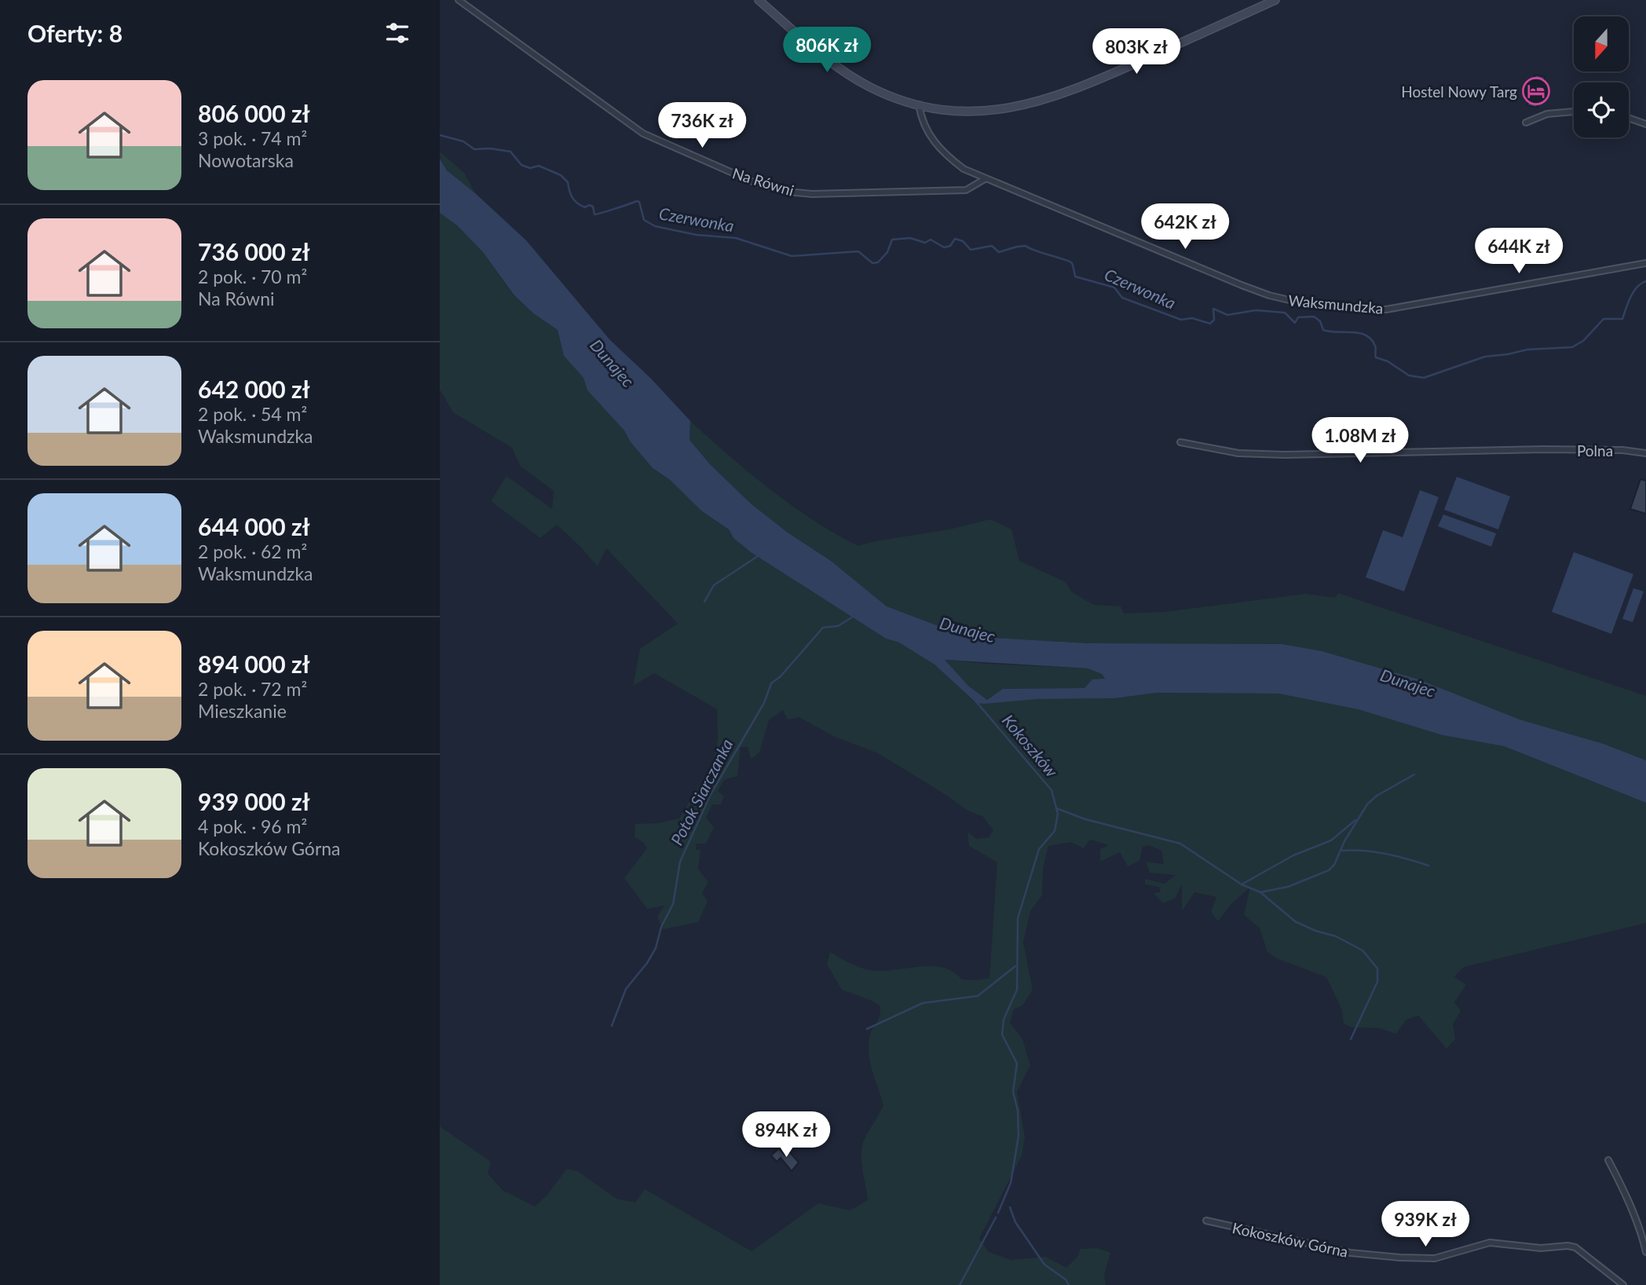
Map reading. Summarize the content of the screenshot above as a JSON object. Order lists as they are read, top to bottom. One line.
{"streets":{"street":["Na Równi","Waksmundzka","Polna","Kokoszków Górna"]},"crossings":[["Na Równi","Waksmundzka"]],"water":["Czerwonka","Dunajec","Kokoszków","Potok Siarczanka"],"places":{"hotel":["Hostel Nowy Targ"]},"north":"bottom","page":{"heading":"Oferty: 8","price":["806K zł","803K zł","736K zł","642K zł","644K zł","1.08M zł","894K zł","939K zł"],"list":[{"name":"806 000 zł","note":"3 pok. · 74 m² · Nowotarska"},{"name":"736 000 zł","note":"2 pok. · 70 m² · Na Równi"},{"name":"642 000 zł","note":"2 pok. · 54 m² · Waksmundzka"},{"name":"644 000 zł","note":"2 pok. · 62 m² · Waksmundzka"},{"name":"894 000 zł","note":"2 pok. · 72 m² · Mieszkanie"},{"name":"939 000 zł","note":"4 pok. · 96 m² · Kokoszków Górna"}]}}
